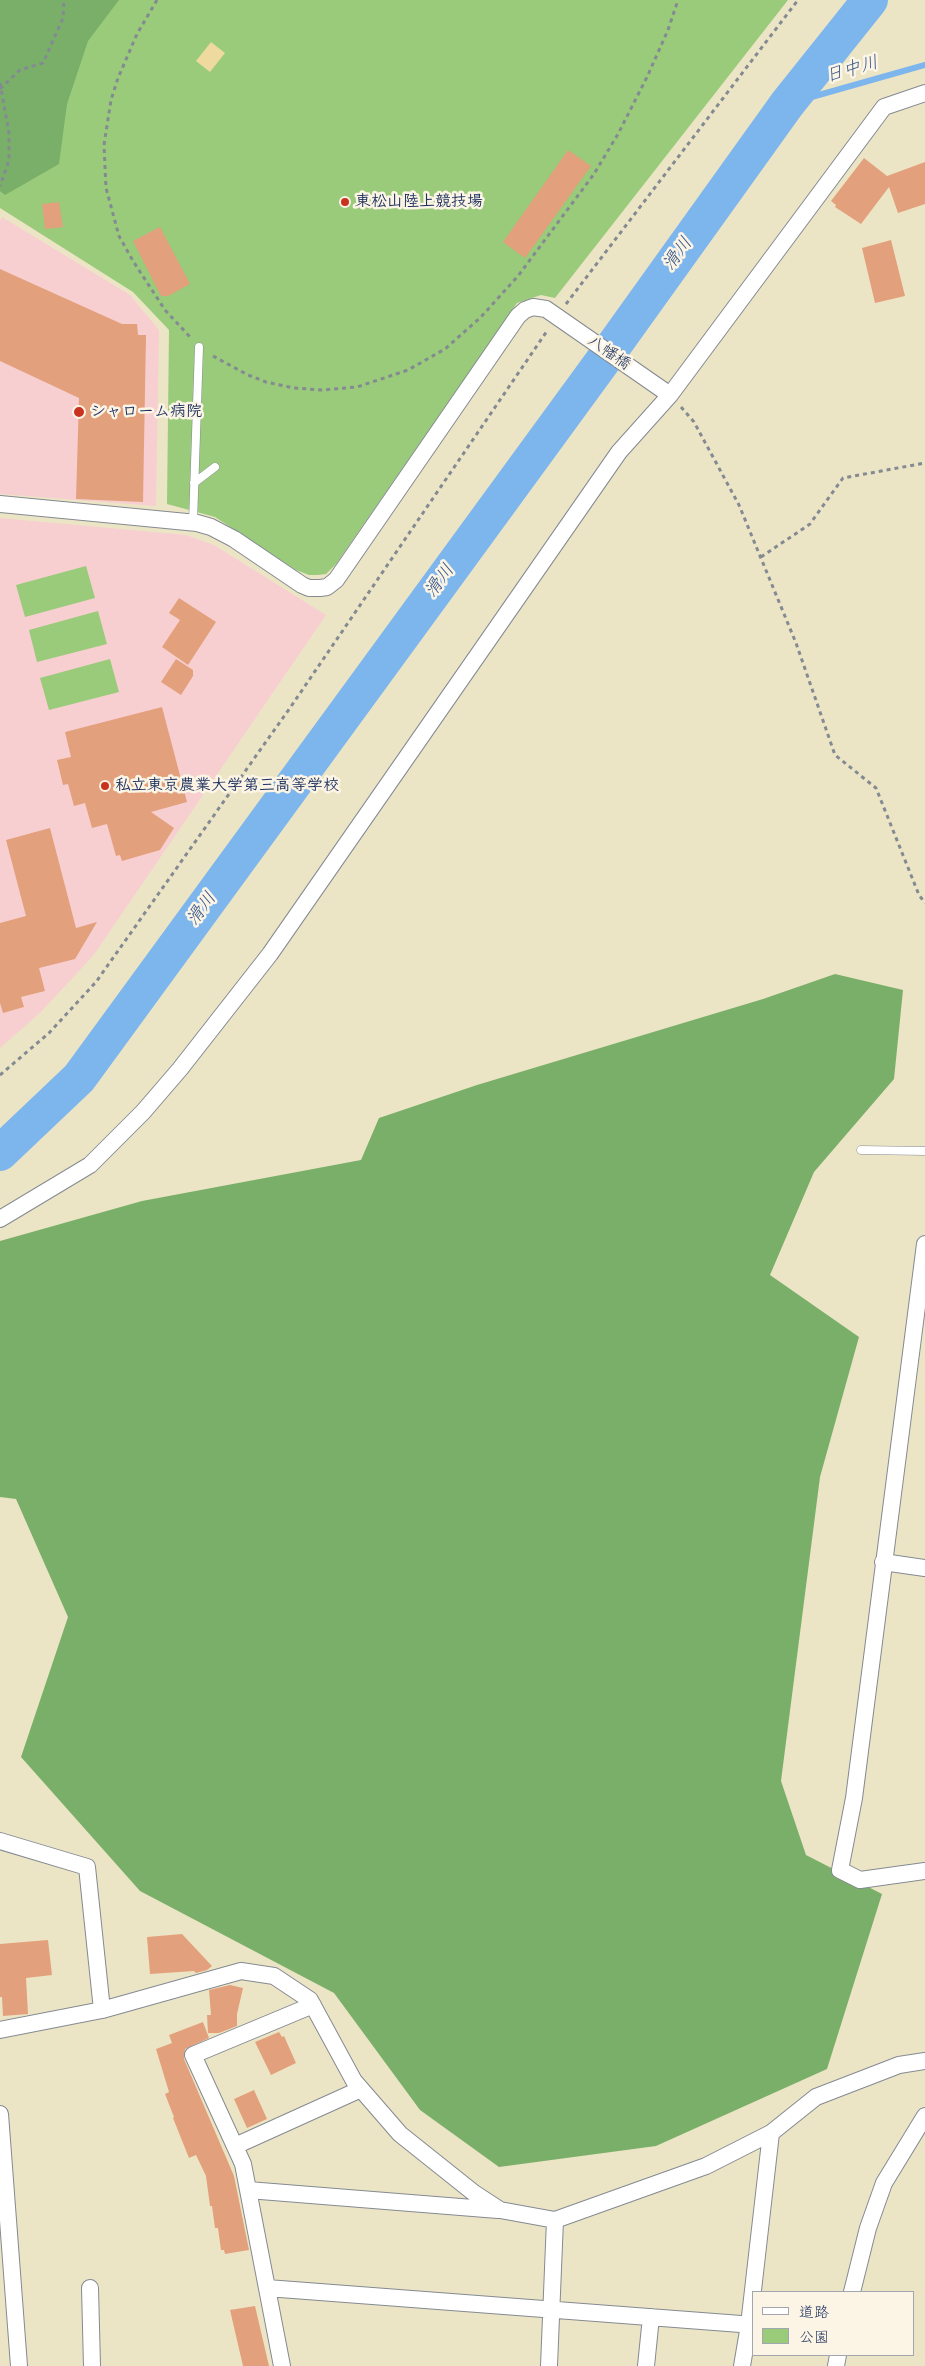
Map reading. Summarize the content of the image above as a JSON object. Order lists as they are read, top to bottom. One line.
{"streets":{"street":["八幡橋"]},"water":["日中川","滑川"],"places":["東松山陸上競技場","シャローム病院","私立東京農業大学第三高等学校"],"legend":["道路","公園"]}
